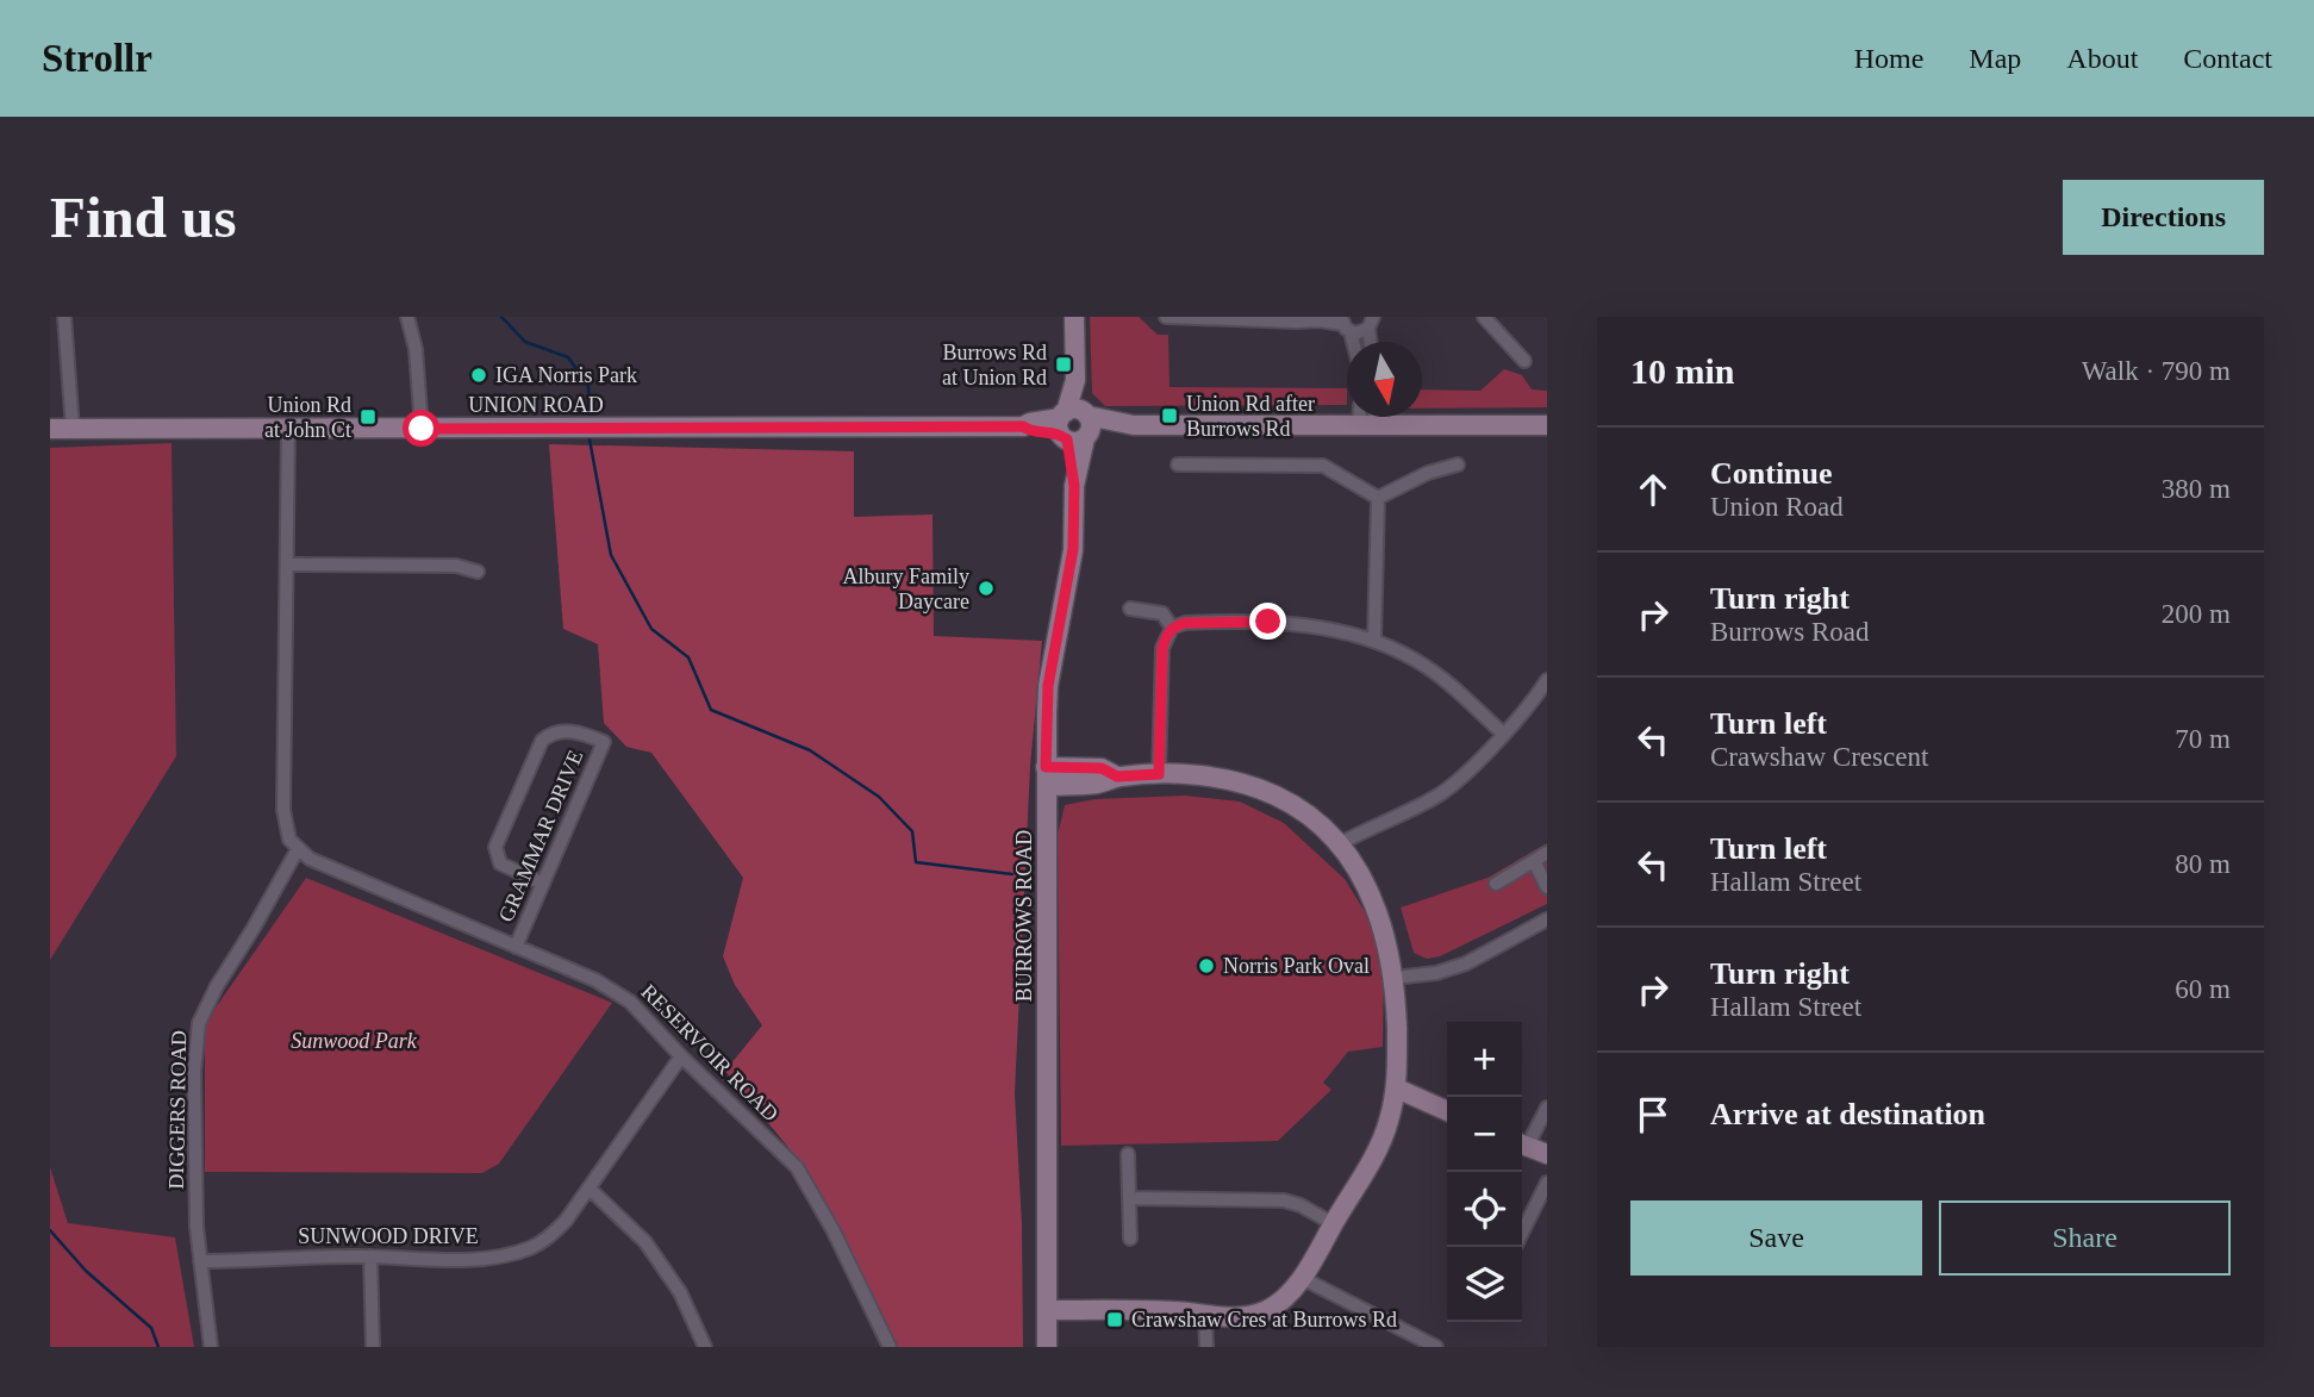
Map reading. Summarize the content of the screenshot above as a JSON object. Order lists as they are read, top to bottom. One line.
{"streets":{"main road":["UNION ROAD","BURROWS ROAD"],"street":["GRAMMAR DRIVE","RESERVOIR ROAD","DIGGERS ROAD","SUNWOOD DRIVE"]},"crossings":[["UNION ROAD","BURROWS ROAD"],["GRAMMAR DRIVE","RESERVOIR ROAD"],["RESERVOIR ROAD","DIGGERS ROAD"],["RESERVOIR ROAD","SUNWOOD DRIVE"],["DIGGERS ROAD","SUNWOOD DRIVE"]],"parks":["Sunwood Park"],"places":{"transit":["Burrows Rd at Union Rd","Union Rd after Burrows Rd","Union Rd at John Ct","Crawshaw Cres at Burrows Rd"],"other":["IGA Norris Park","Albury Family Daycare","Norris Park Oval"]},"north":"bottom","page":{"header":"Strollr","nav":["Home","Map","About","Contact"],"buttons":["Directions",["Save","Share"]],"title":"Find us","heading":["10 min","Walk · 790 m"],"list":[["Continue","Union Road","380 m"],["Turn right","Burrows Road","200 m"],["Turn left","Crawshaw Crescent","70 m"],["Turn left","Hallam Street","80 m"],["Turn right","Hallam Street","60 m"],"Arrive at destination"],"map_buttons":["+","−"]}}
